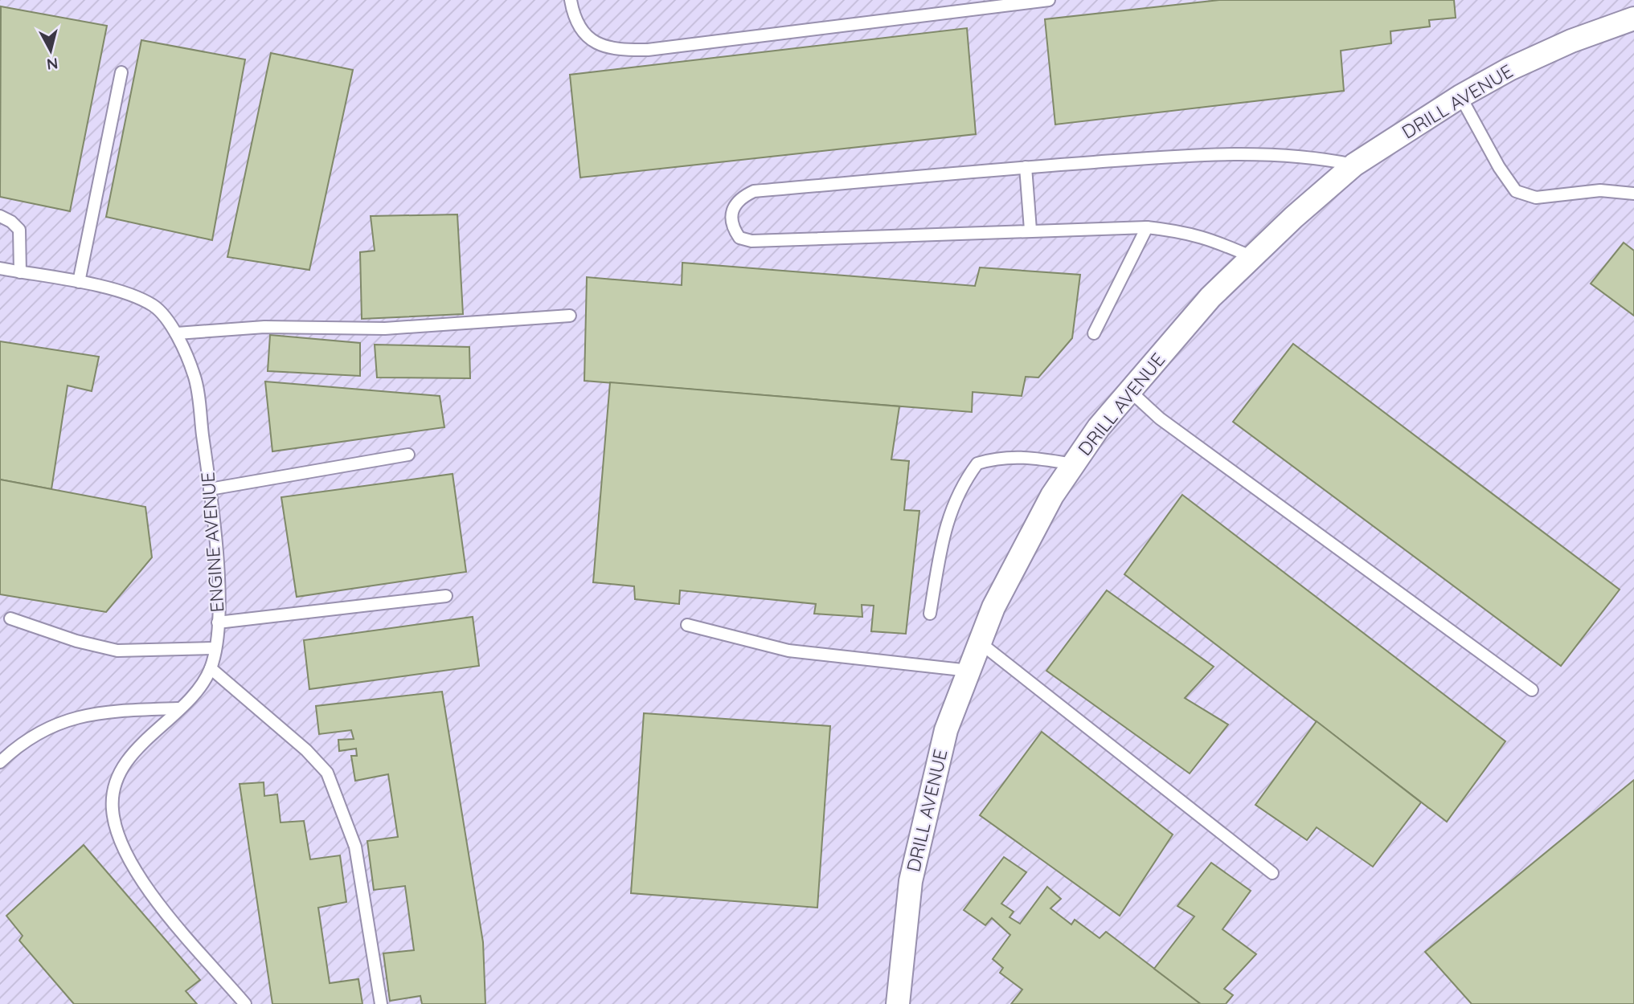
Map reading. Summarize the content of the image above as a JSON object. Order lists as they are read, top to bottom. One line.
{"streets":{"street":["DRILL AVENUE"],"lane":["ENGINE AVENUE"]},"north":"bottom"}
